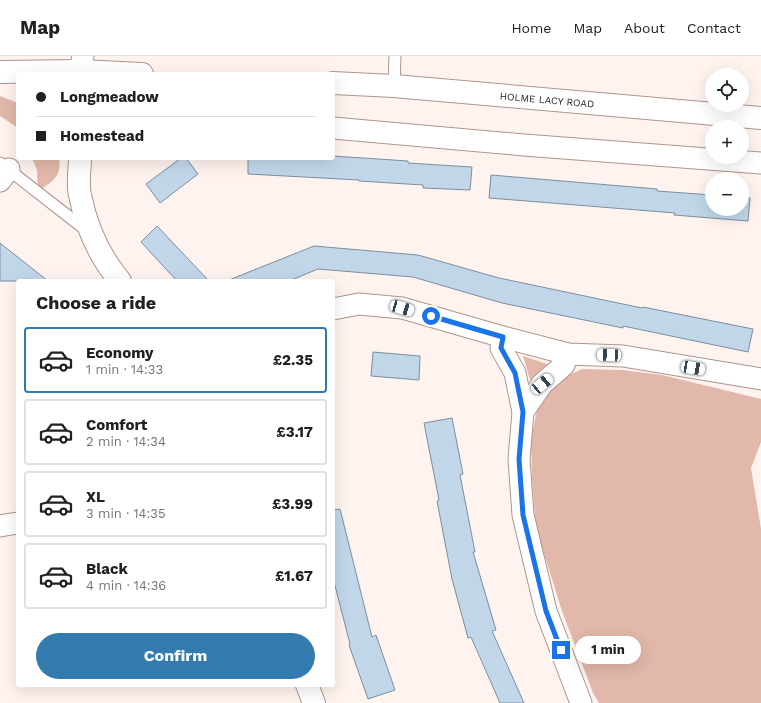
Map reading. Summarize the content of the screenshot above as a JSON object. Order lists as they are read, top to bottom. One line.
{"streets":{"street":["HOLME LACY ROAD"]},"page":{"header":"Map","nav":["Home","Map","About","Contact"],"map_buttons":["+","−"],"banner":["Longmeadow","Homestead"],"heading":"Choose a ride","list":[{"name":"Economy","note":"1 min · 14:33","value":"£2.35"},{"name":"Comfort","note":"2 min · 14:34","value":"£3.17"},{"name":"XL","note":"3 min · 14:35","value":"£3.99"},{"name":"Black","note":"4 min · 14:36","value":"£1.67"}],"buttons":"Confirm","bubble":"1 min"}}
